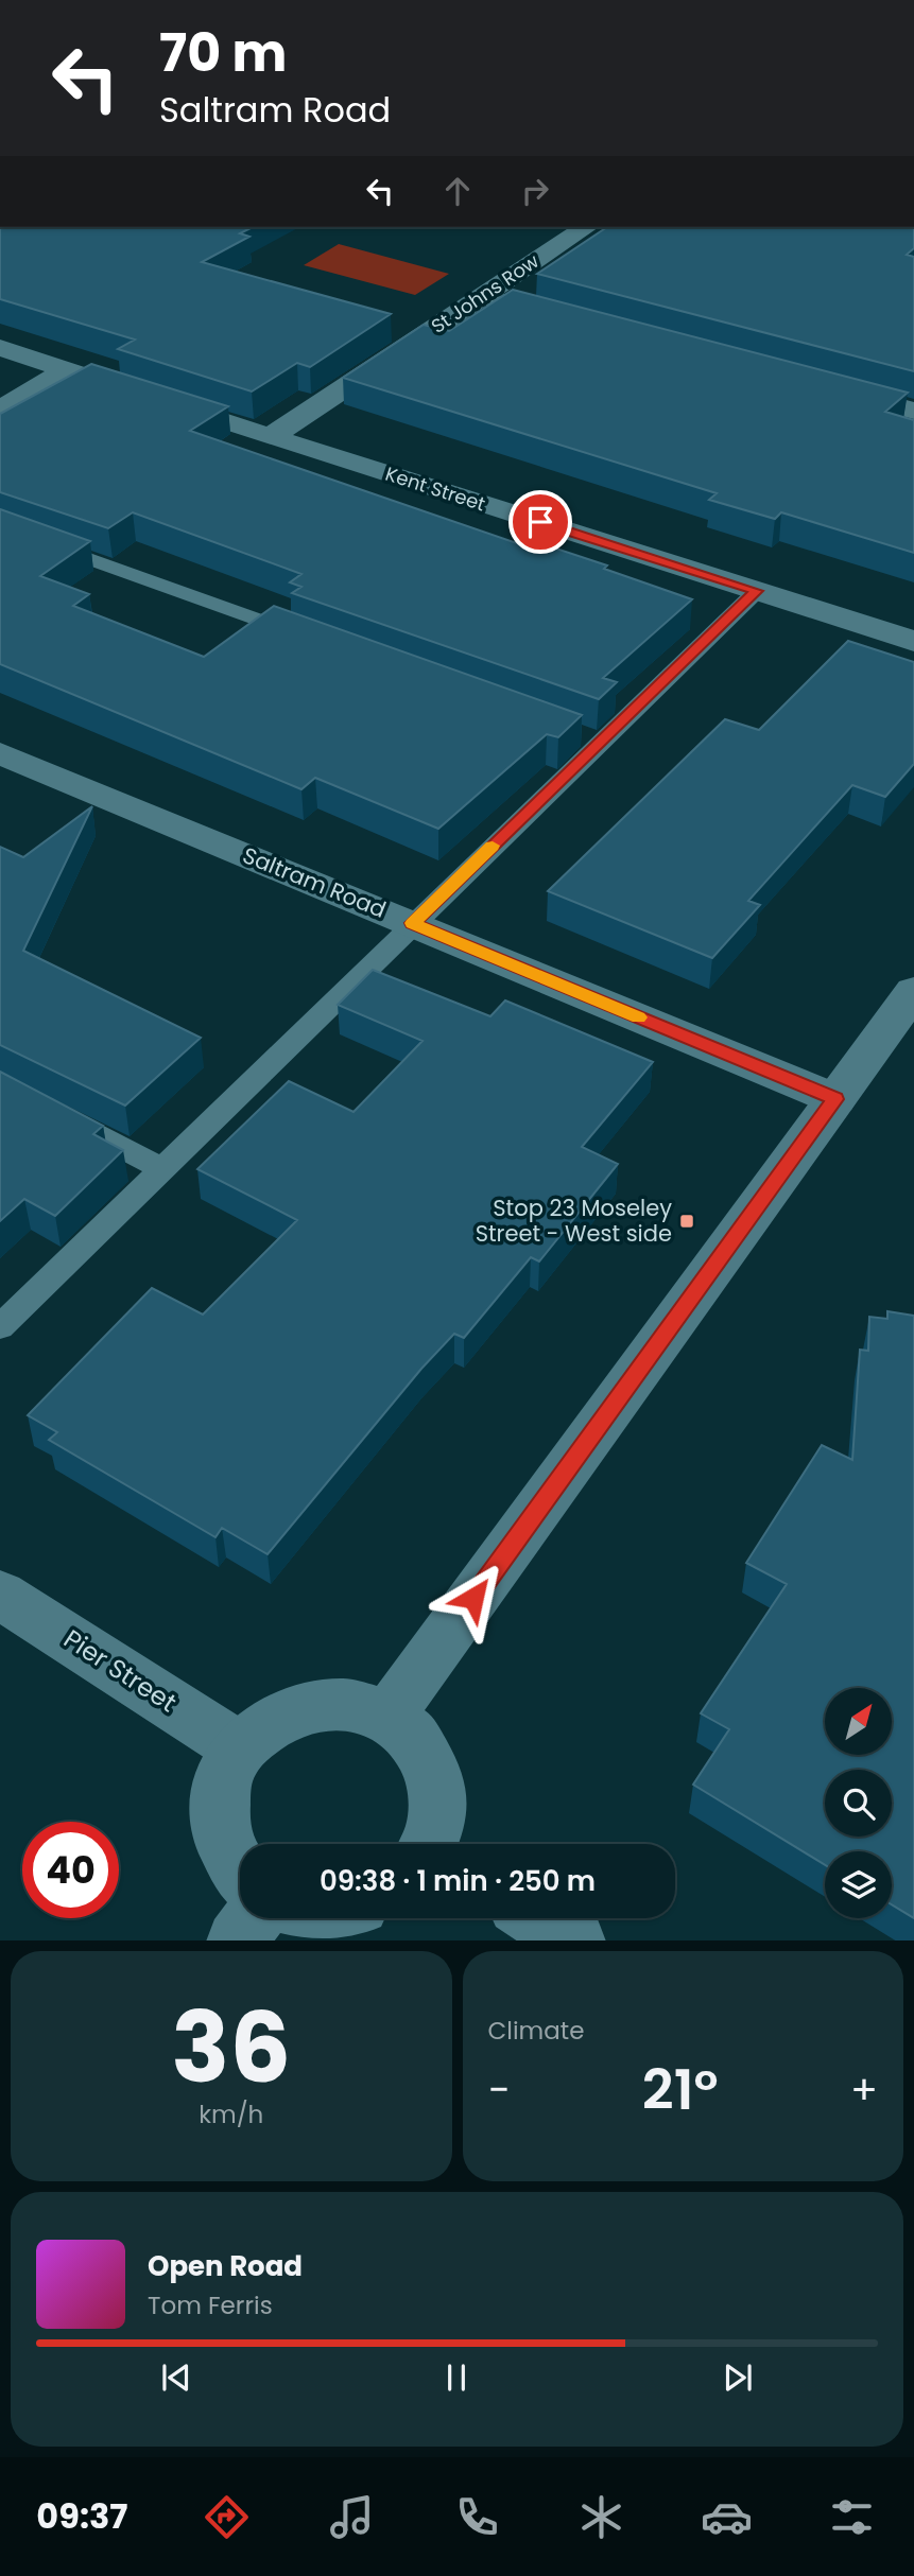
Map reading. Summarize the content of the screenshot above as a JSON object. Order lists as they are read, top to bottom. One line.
{"streets":{"street":["St Johns Row","Kent Street","Saltram Road","Pier Street"]},"crossings":[["St Johns Row","Kent Street"]],"places":{"transit":["Stop 23 Moseley Street - West side"]},"north":"top right","page":{"turn":["70 m","Saltram Road"],"limit":"40","trip":"09:38 · 1 min · 250 m","tile":[["36","km/h"],"Climate"],"heat":["−","21°","+"],"song":["Open Road","Tom Ferris"],"tabs":"09:37"}}
